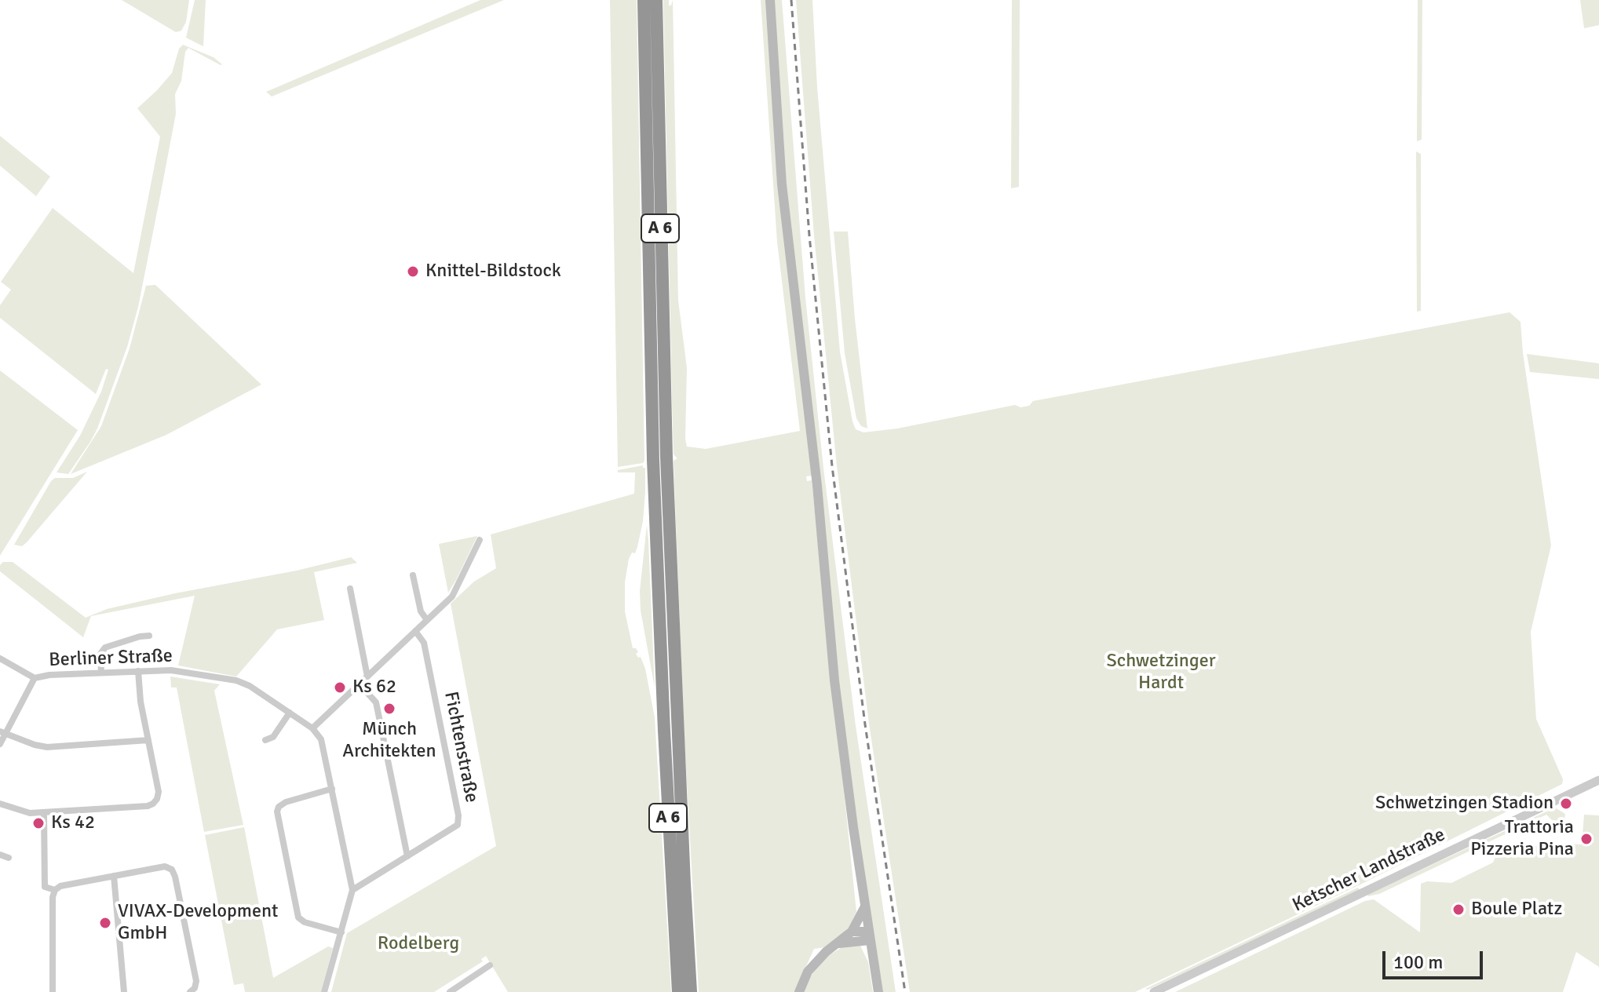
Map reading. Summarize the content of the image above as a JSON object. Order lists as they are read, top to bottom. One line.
{"streets":{"highway":["A 6"],"street":["Berliner Straße","Fichtenstraße","Ketscher Landstraße"]},"parks":["Schwetzinger Hardt","Rodelberg"],"places":["Knittel-Bildstock","Ks 62","Münch Architekten","Schwetzingen Stadion","Ks 42","Trattoria Pizzeria Pina","Boule Platz","VIVAX-Development GmbH"],"scale_bar":"100 m"}
